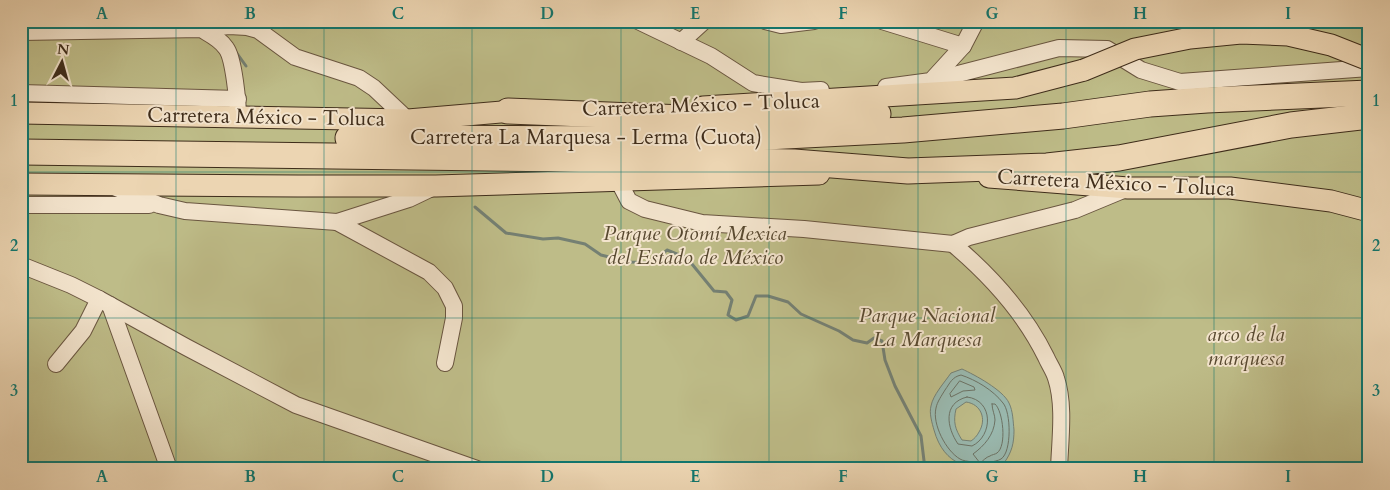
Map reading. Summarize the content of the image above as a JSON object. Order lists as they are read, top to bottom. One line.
{"streets":{"highway":["Carretera La Marquesa - Lerma (Cuota)"],"main road":["Carretera México - Toluca"]},"crossings":[["Carretera México - Toluca","Carretera La Marquesa - Lerma (Cuota)"]],"parks":["Parque Otomí Mexica del Estado de México","Parque Nacional La Marquesa","arco de la marquesa"],"north":"top","grid":{"columns":["A","B","C","D","E","F","G","H","I"],"rows":["1","2","3"]}}
